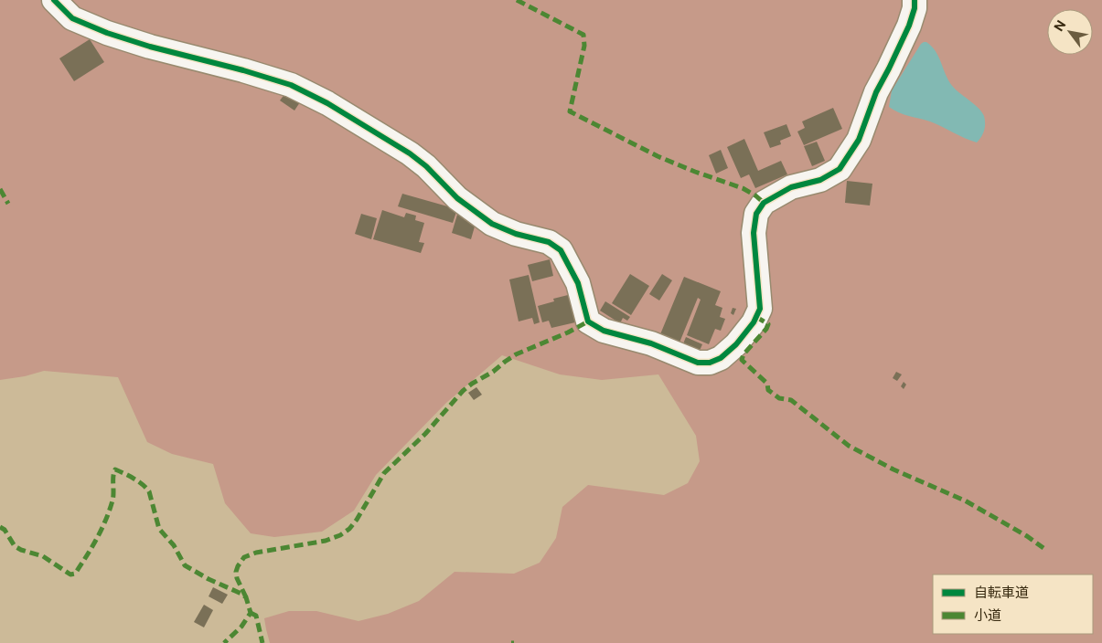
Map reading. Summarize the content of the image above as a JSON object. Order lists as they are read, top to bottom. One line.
{"legend":["自転車道","小道"],"north":"top left"}
